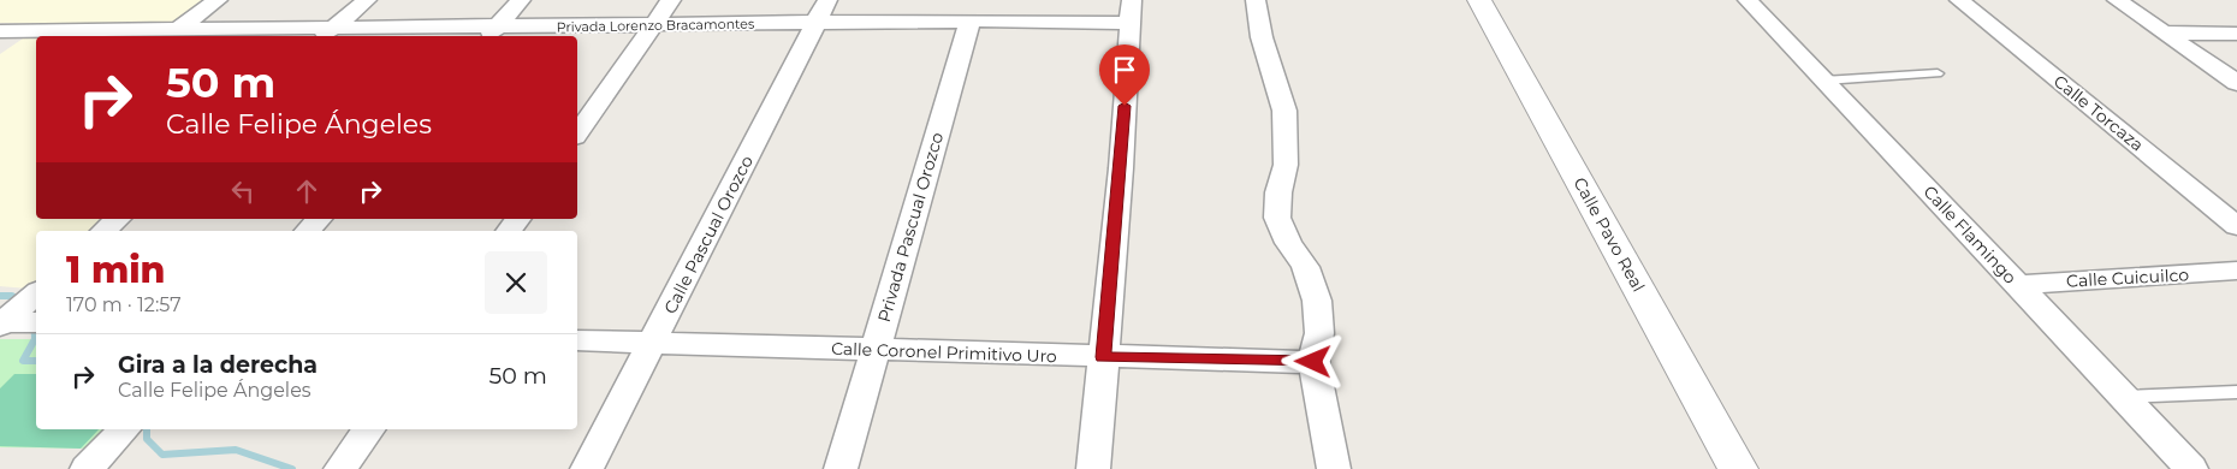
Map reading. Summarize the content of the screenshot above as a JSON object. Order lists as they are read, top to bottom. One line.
{"streets":{"street":["Privada Lorenzo Bracamontes","Calle Torcaza","Privada Pascual Orozco","Calle Pascual Orozco","Calle Pavo Real","Calle Flamingo","Calle Cuicuilco","Calle Coronel Primitivo Uro"]},"crossings":[["Privada Lorenzo Bracamontes","Privada Pascual Orozco"],["Privada Lorenzo Bracamontes","Calle Pascual Orozco"],["Privada Pascual Orozco","Calle Coronel Primitivo Uro"],["Calle Pascual Orozco","Calle Coronel Primitivo Uro"],["Calle Flamingo","Calle Cuicuilco"]],"page":{"turn":["50 m","Calle Felipe Ángeles"],"heading":["1 min","170 m · 12:57"],"list":[{"name":"Gira a la derecha","note":"Calle Felipe Ángeles","value":"50 m"}]}}
